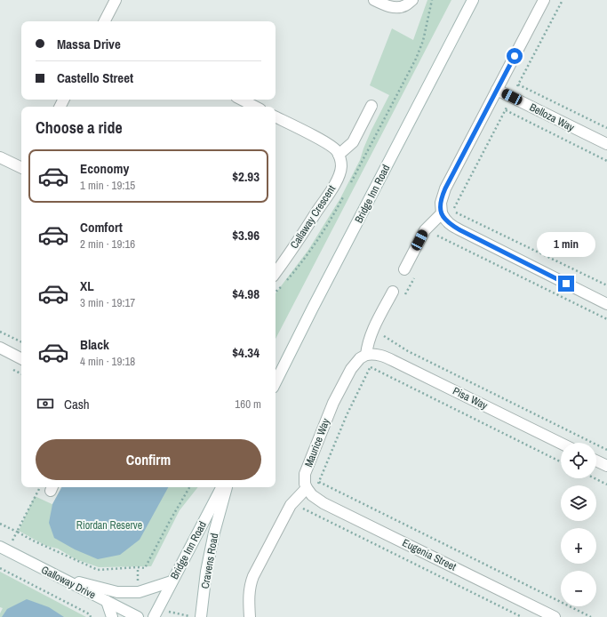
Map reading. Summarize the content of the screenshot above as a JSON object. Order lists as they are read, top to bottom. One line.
{"streets":{"street":["Belloza Way","Bridge Inn Road","Callaway Crescent","Pisa Way","Maurice Way","Eugenia Street","Cravens Road","Galloway Drive"]},"crossings":[["Pisa Way","Maurice Way"],["Maurice Way","Eugenia Street"]],"parks":["Riordan Reserve"],"page":{"banner":["Massa Drive","Castello Street"],"heading":"Choose a ride","list":[{"name":"Economy","note":"1 min · 19:15","value":"$2.93"},{"name":"Comfort","note":"2 min · 19:16","value":"$3.96"},{"name":"XL","note":"3 min · 19:17","value":"$4.98"},{"name":"Black","note":"4 min · 19:18","value":"$4.34"}],"bubble":"1 min","pay":["Cash","160 m"],"buttons":"Confirm","map_buttons":["+","−"]}}
